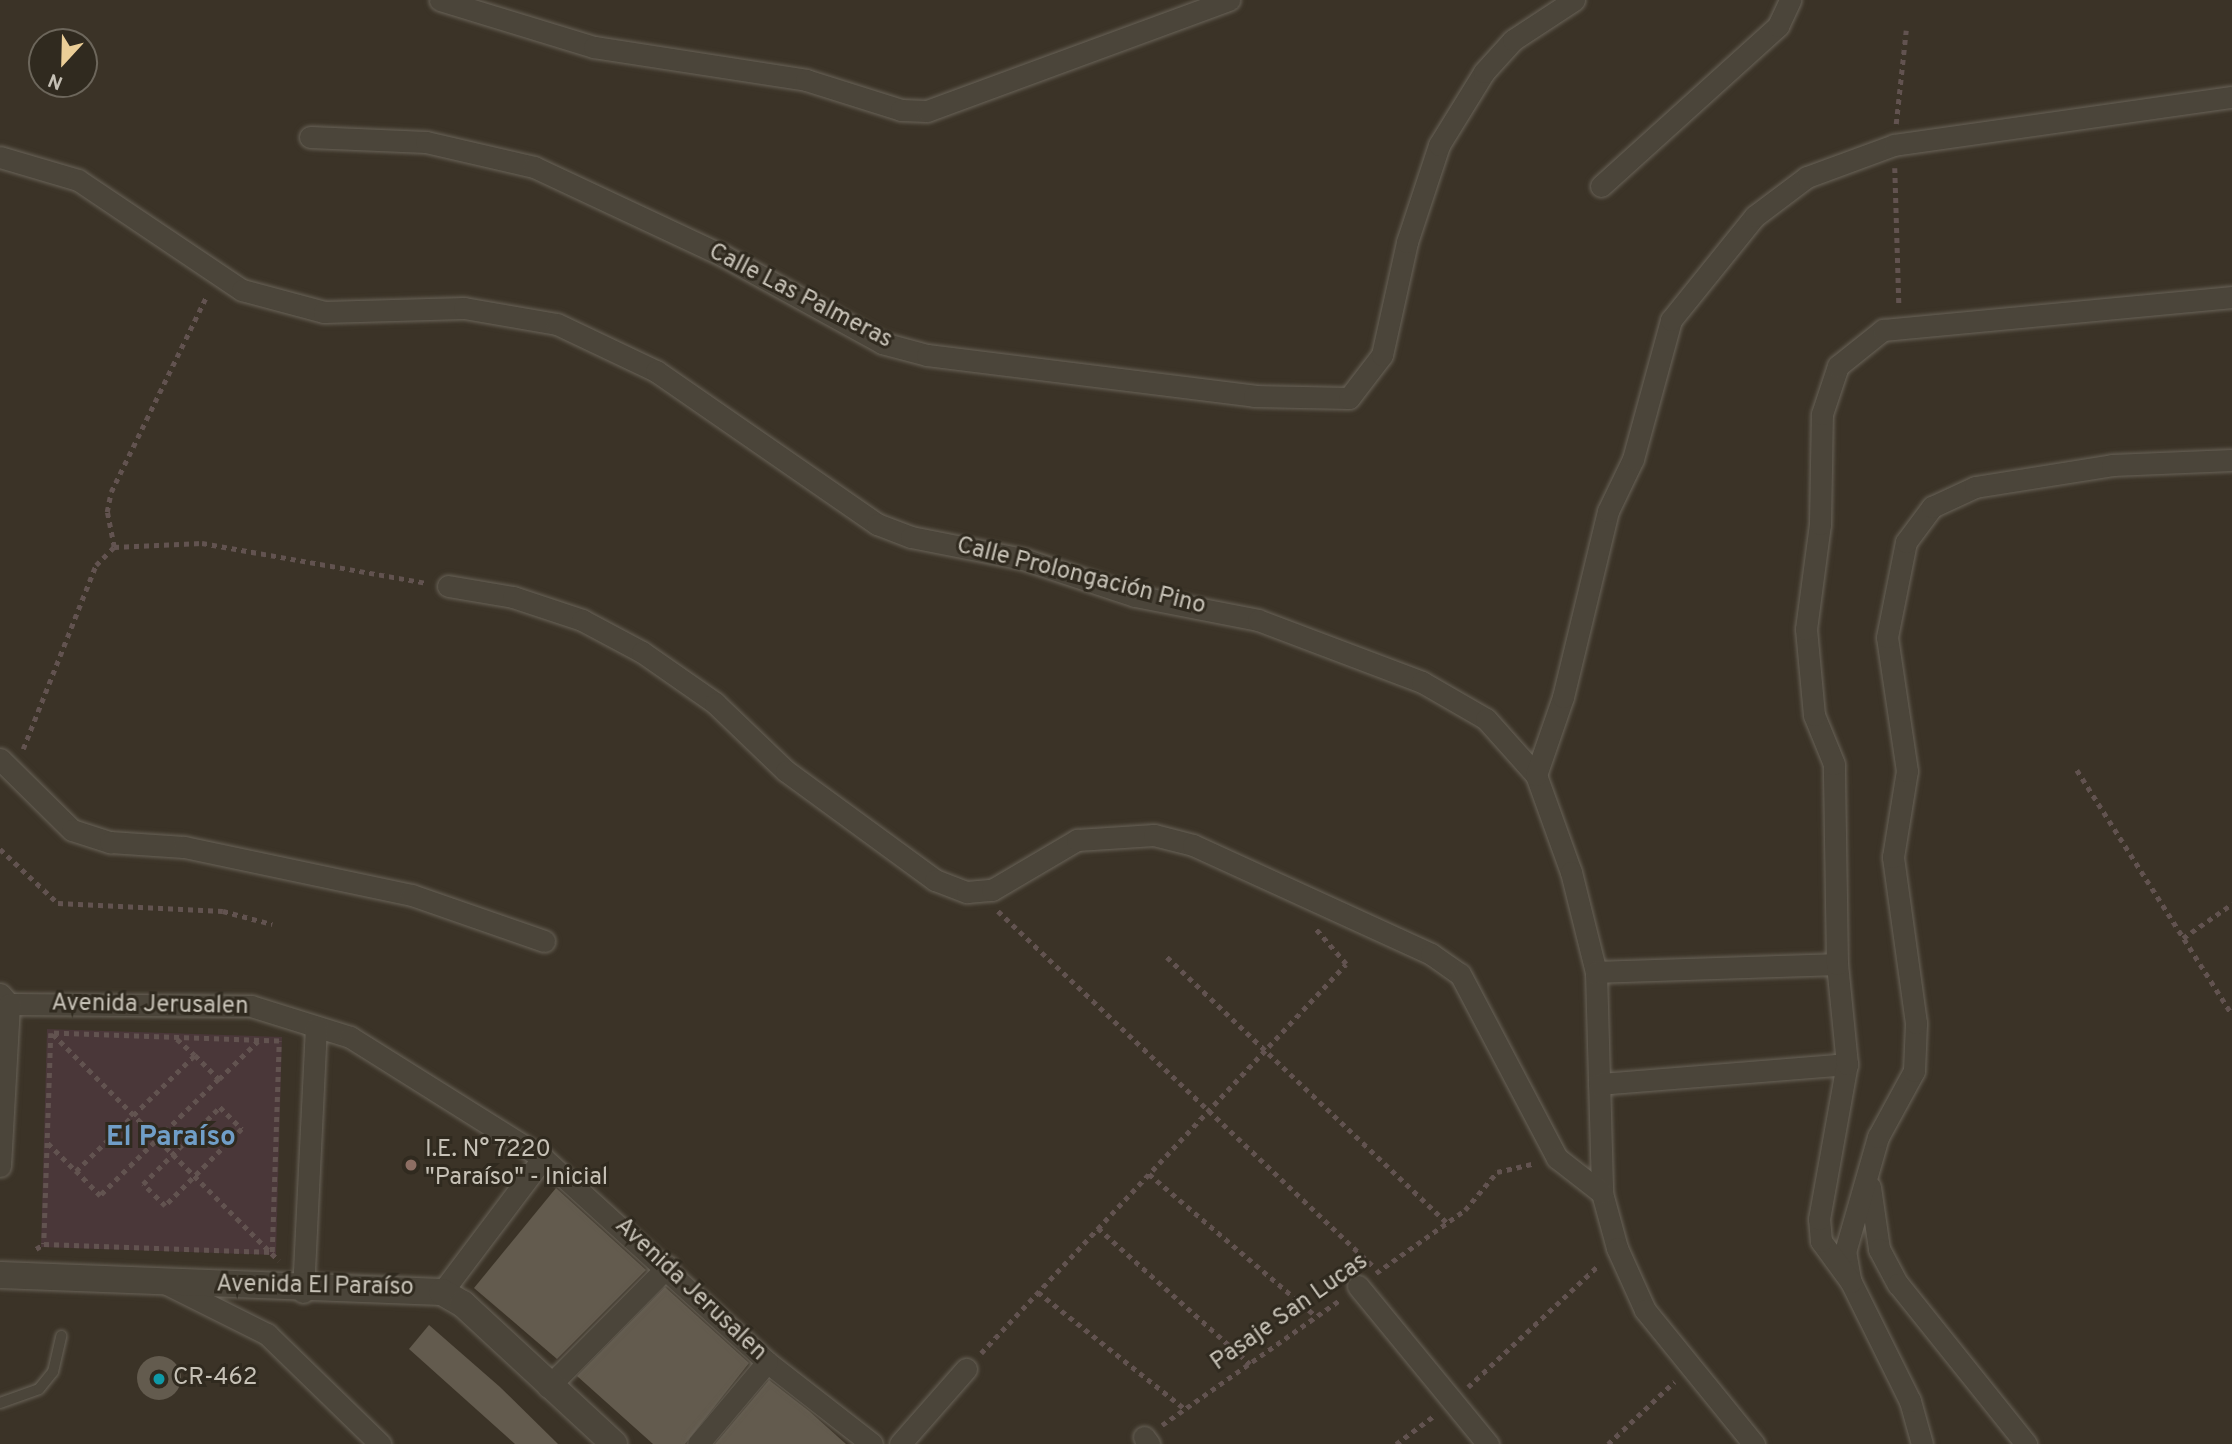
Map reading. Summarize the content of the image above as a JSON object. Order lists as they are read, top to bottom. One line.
{"streets":{"street":["Calle Las Palmeras","Calle Prolongación Pino","Avenida Jerusalen","Avenida El Paraíso"],"path":["Pasaje San Lucas"]},"districts":["El Paraíso"],"places":["I.E. N° 7220 \"Paraíso\" - Inicial","CR-462"],"north":"bottom"}
